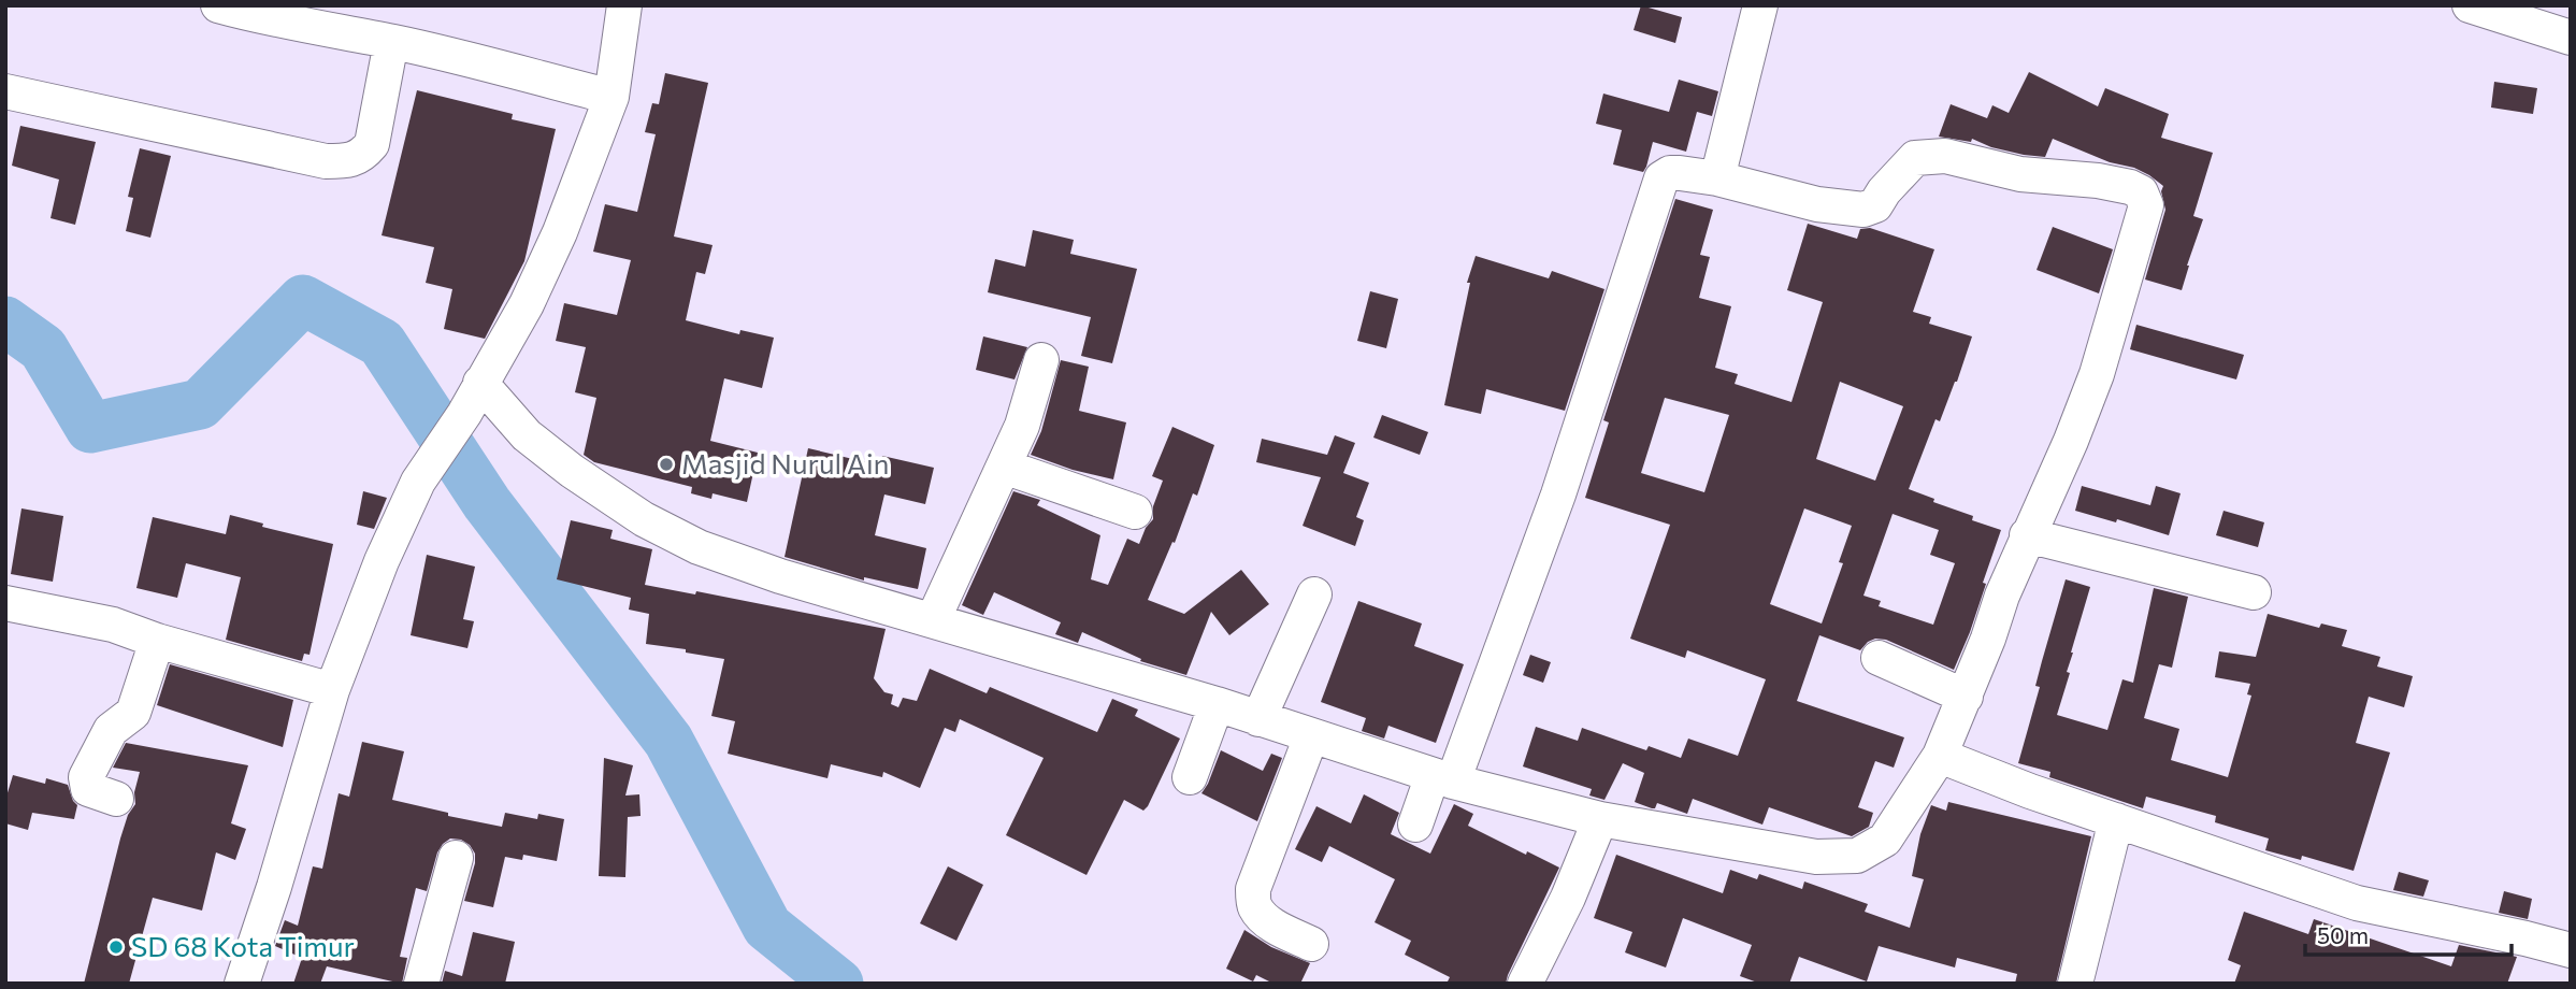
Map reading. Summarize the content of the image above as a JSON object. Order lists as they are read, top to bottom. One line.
{"places":["Masjid Nurul Ain","SD 68 Kota Timur"],"scale_bar":"50 m"}
